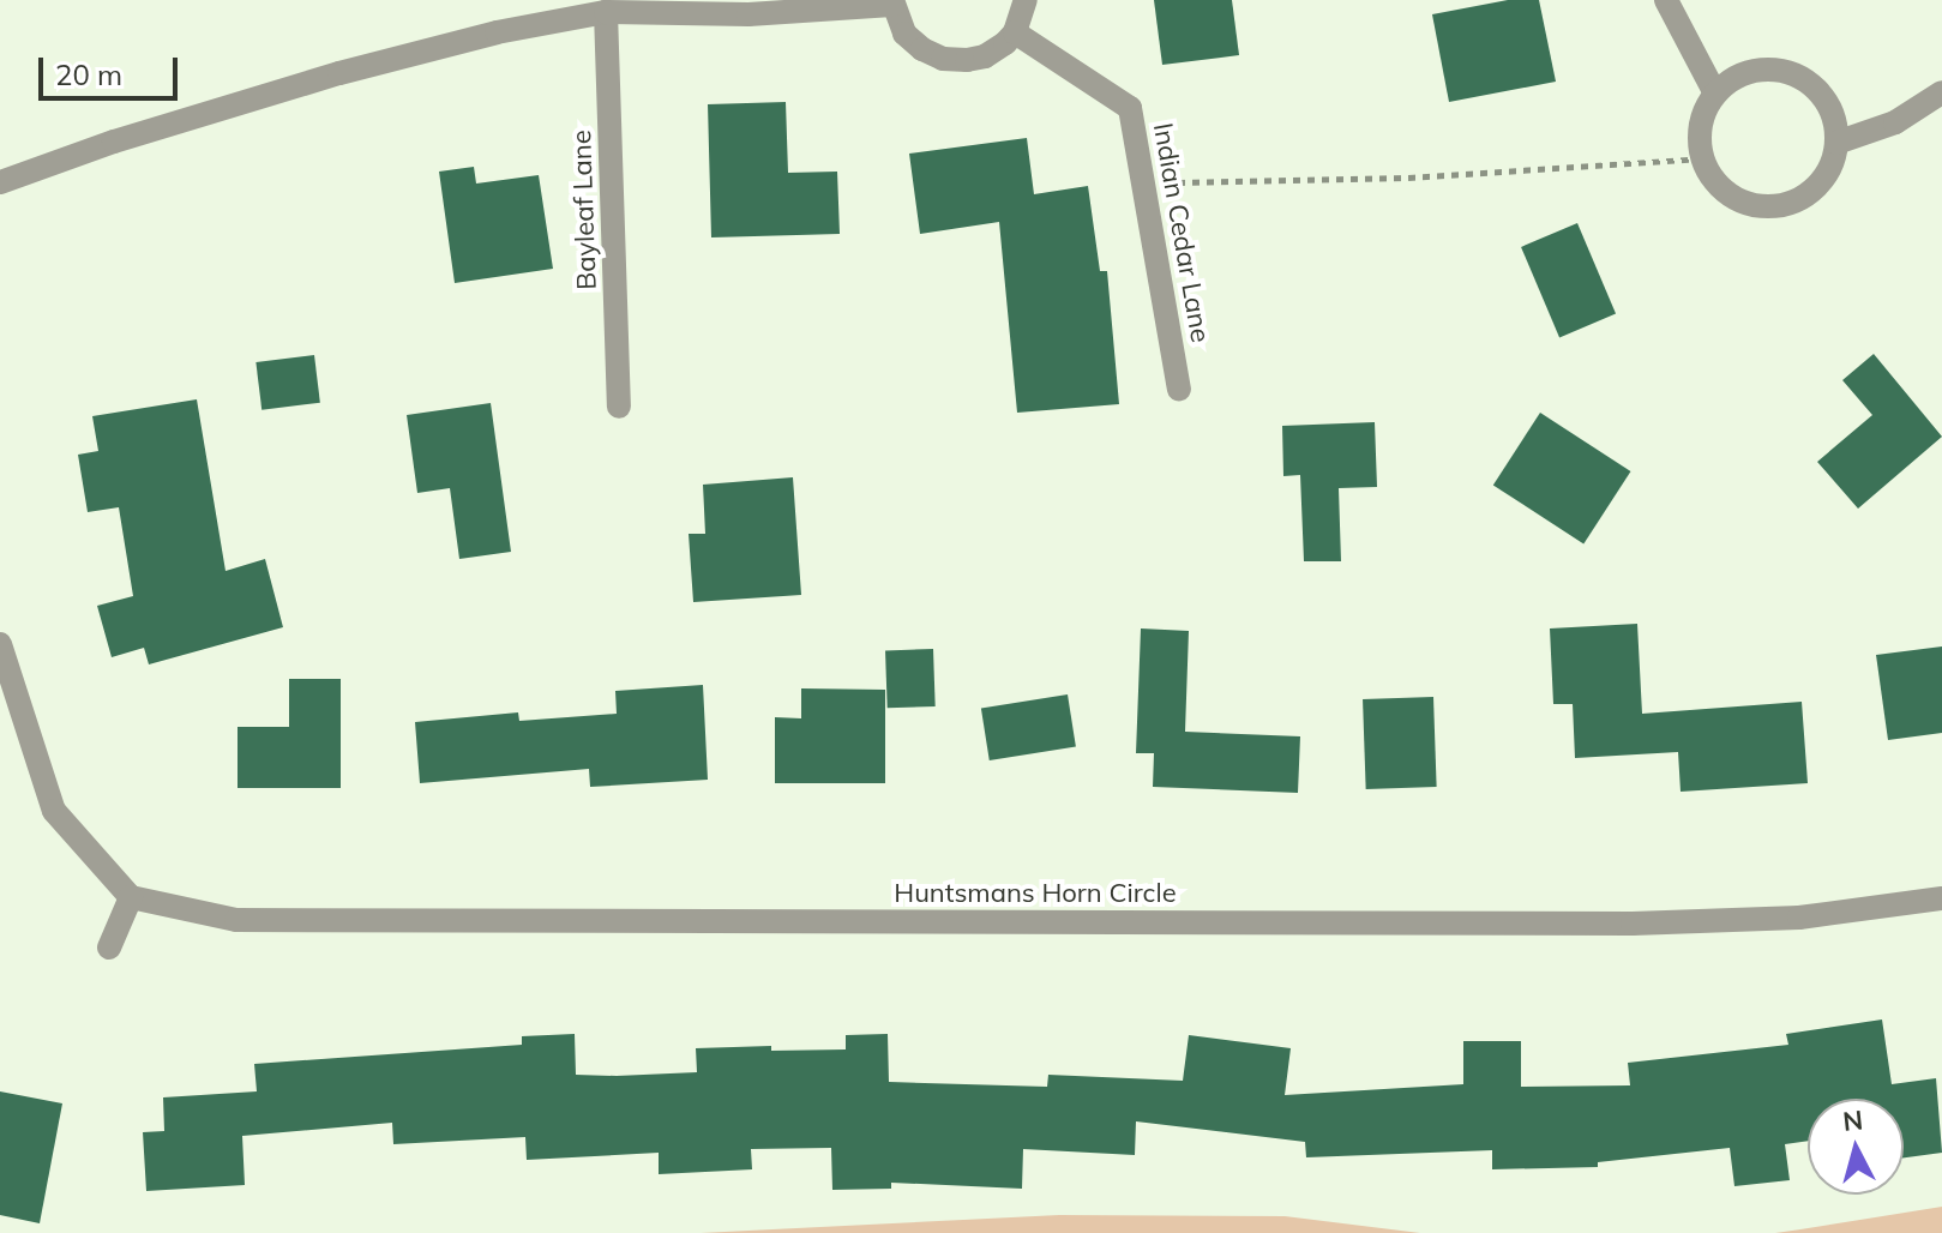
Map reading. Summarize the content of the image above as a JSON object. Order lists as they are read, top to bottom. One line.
{"streets":{"street":["Bayleaf Lane","Indian Cedar Lane","Huntsmans Horn Circle"]},"scale_bar":"20 m","north":"top"}
